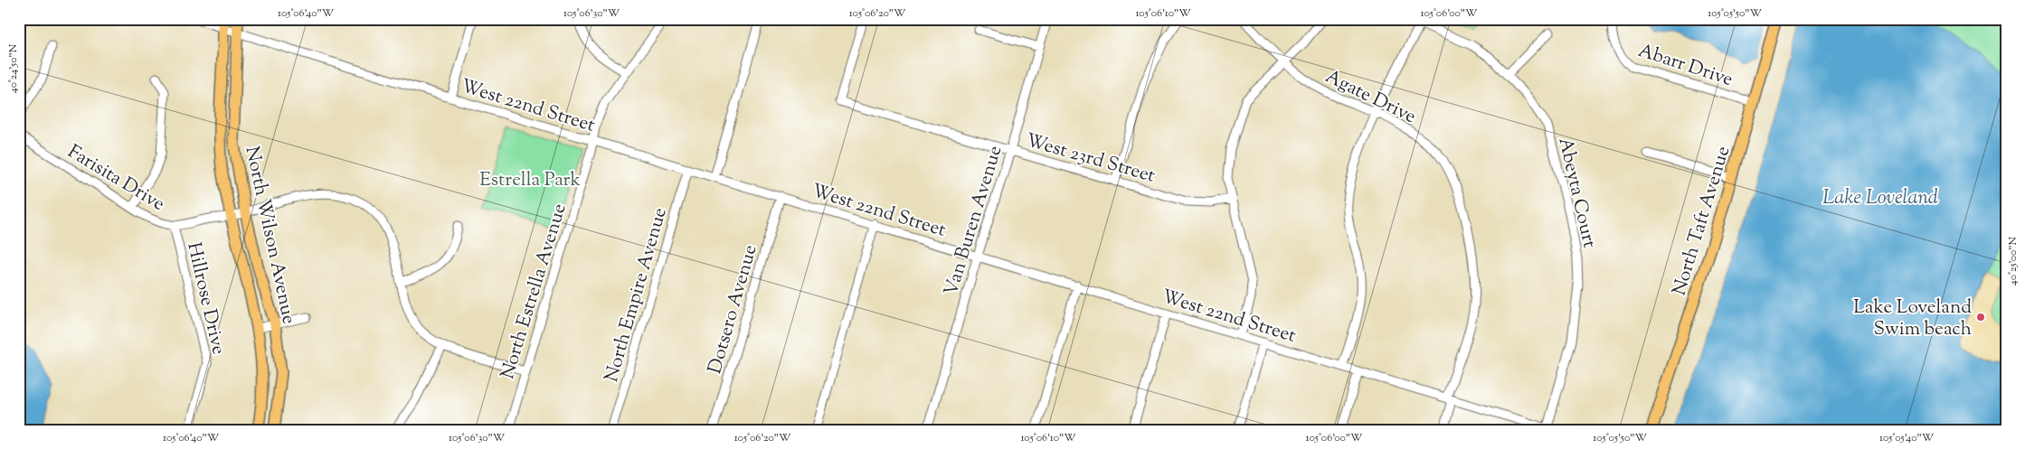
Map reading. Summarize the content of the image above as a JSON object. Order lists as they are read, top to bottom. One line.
{"streets":{"main road":["North Taft Avenue","North Wilson Avenue"],"street":["Abarr Drive","Agate Drive","West 22nd Street","West 23rd Street","Farisita Drive","Abeyta Court","Van Buren Avenue","North Estrella Avenue","North Empire Avenue","Hillrose Drive","Dotsero Avenue"]},"crossings":[["Abarr Drive","North Taft Avenue"],["Agate Drive","West 22nd Street"],["Agate Drive","Abeyta Court"],["West 22nd Street","Abeyta Court"],["West 22nd Street","Van Buren Avenue"],["West 22nd Street","North Wilson Avenue"],["West 22nd Street","North Estrella Avenue"],["West 22nd Street","North Empire Avenue"],["West 22nd Street","Dotsero Avenue"],["West 23rd Street","Van Buren Avenue"],["Farisita Drive","North Wilson Avenue"],["Farisita Drive","Hillrose Drive"]],"water":["Lake Loveland"],"parks":["Estrella Park"],"places":["Lake Loveland Swim beach"],"coordinates":["105°06'40\"W","105°06'30\"W","105°06'20\"W","105°06'10\"W","105°06'00\"W","105°05'50\"W","40°24'50\"N","40°25'00\"N","105°05'40\"W"]}
